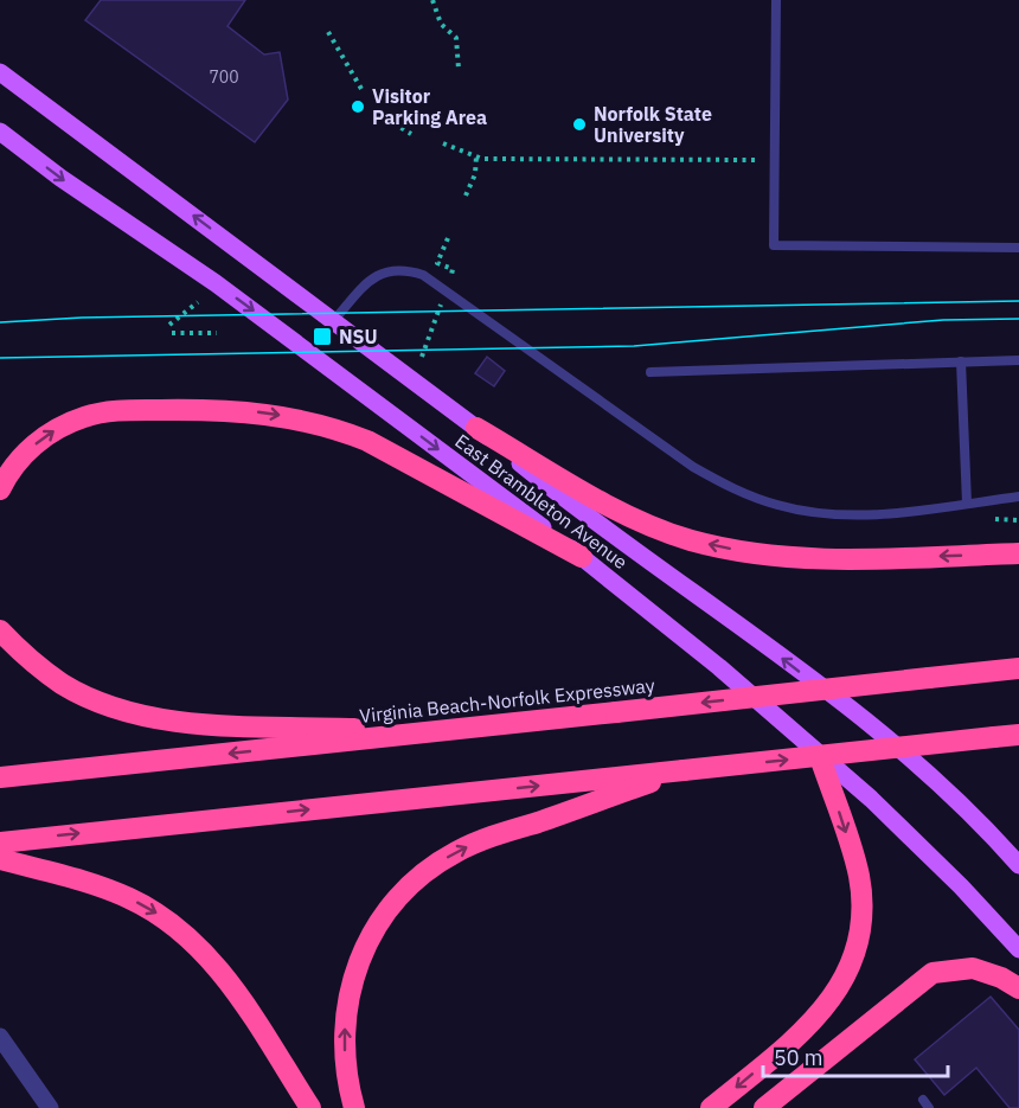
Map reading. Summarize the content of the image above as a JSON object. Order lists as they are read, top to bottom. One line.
{"streets":{"highway":["Virginia Beach-Norfolk Expressway"],"main road":["East Brambleton Avenue"]},"places":{"other":["Visitor Parking Area","Norfolk State University"],"transit":["NSU"]},"house_numbers":["700"],"scale_bar":"50 m"}
